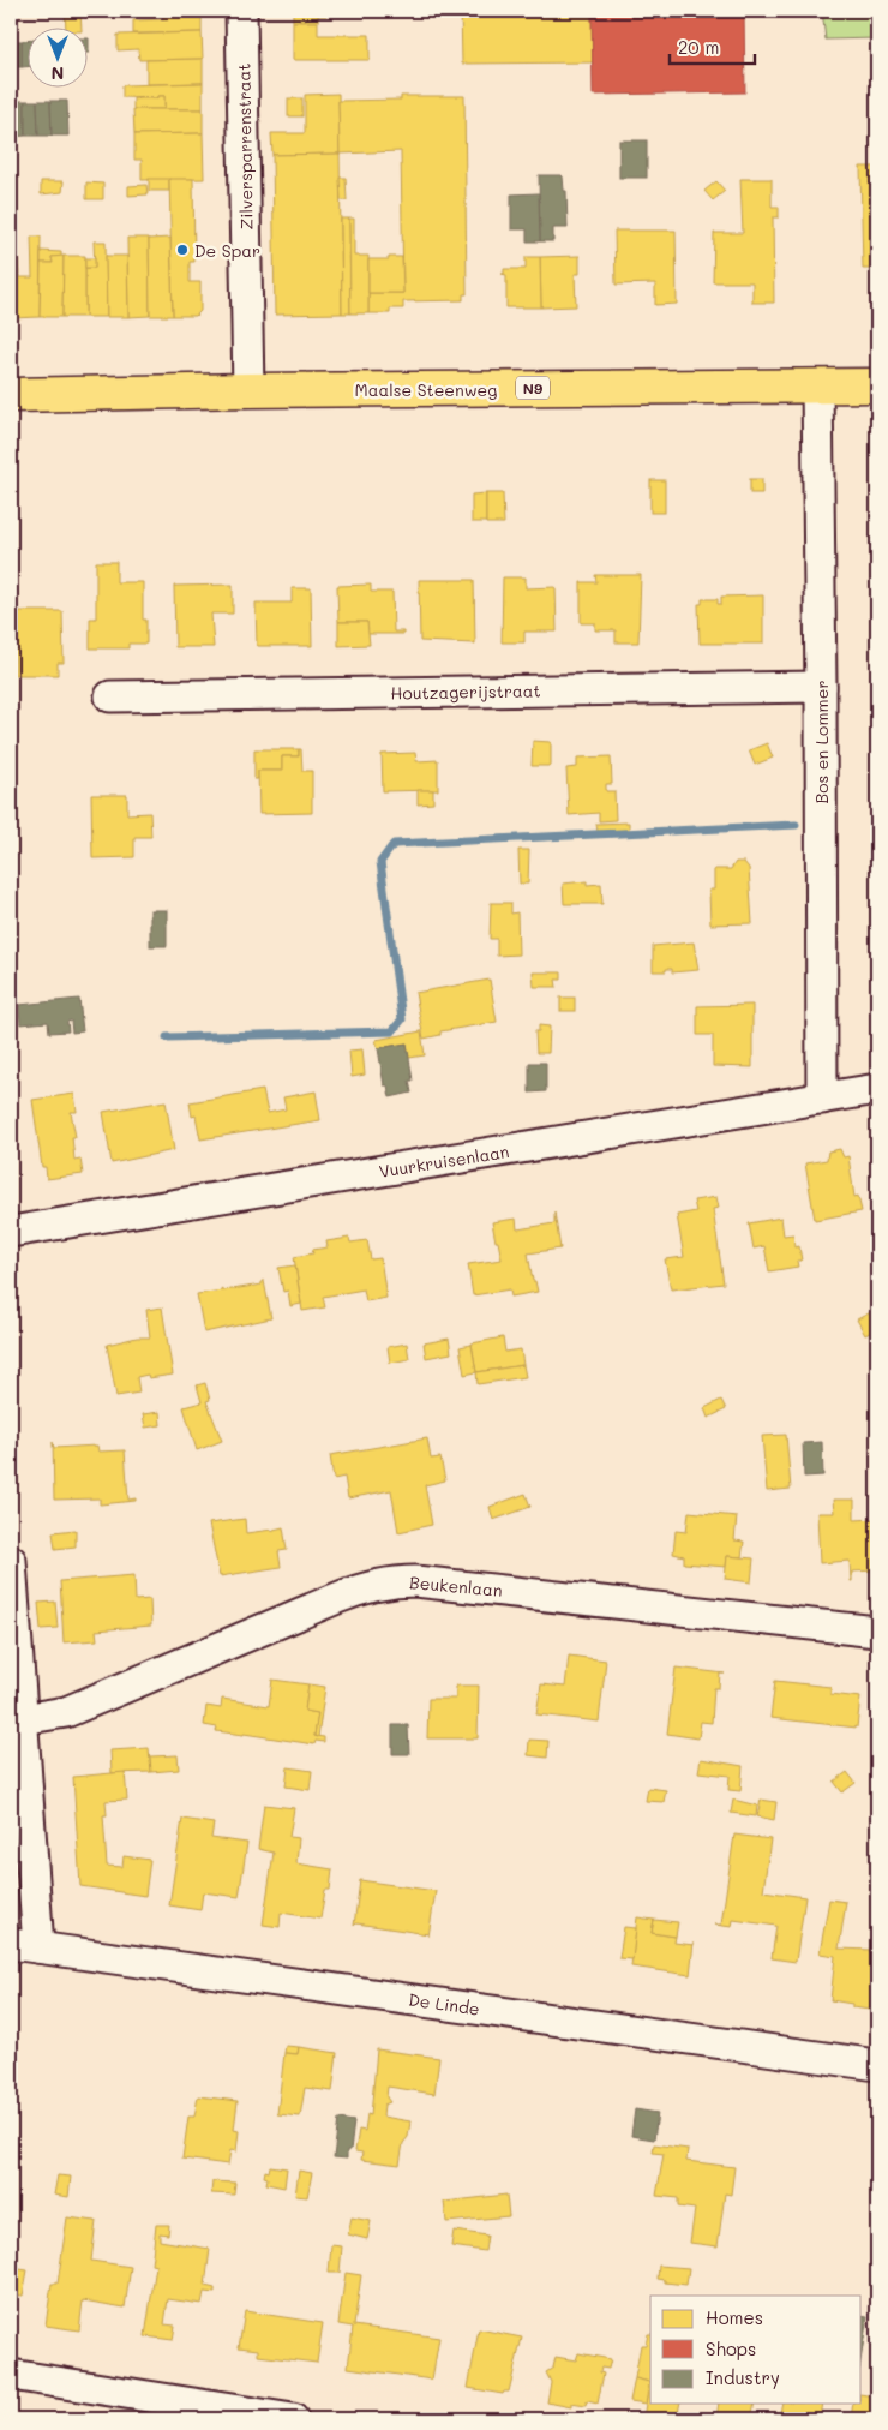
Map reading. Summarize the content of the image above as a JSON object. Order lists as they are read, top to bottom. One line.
{"streets":{"main road":["N9","Maalse Steenweg"],"street":["Zilversparrenstraat","Houtzagerijstraat","Bos en Lommer","Vuurkruisenlaan","Beukenlaan","De Linde"]},"crossings":[["Zilversparrenstraat","Maalse Steenweg"],["Maalse Steenweg","Bos en Lommer"],["Houtzagerijstraat","Bos en Lommer"],["Bos en Lommer","Vuurkruisenlaan"]],"places":["De Spar"],"legend":["Homes","Shops","Industry"],"scale_bar":"20 m","north":"bottom"}
